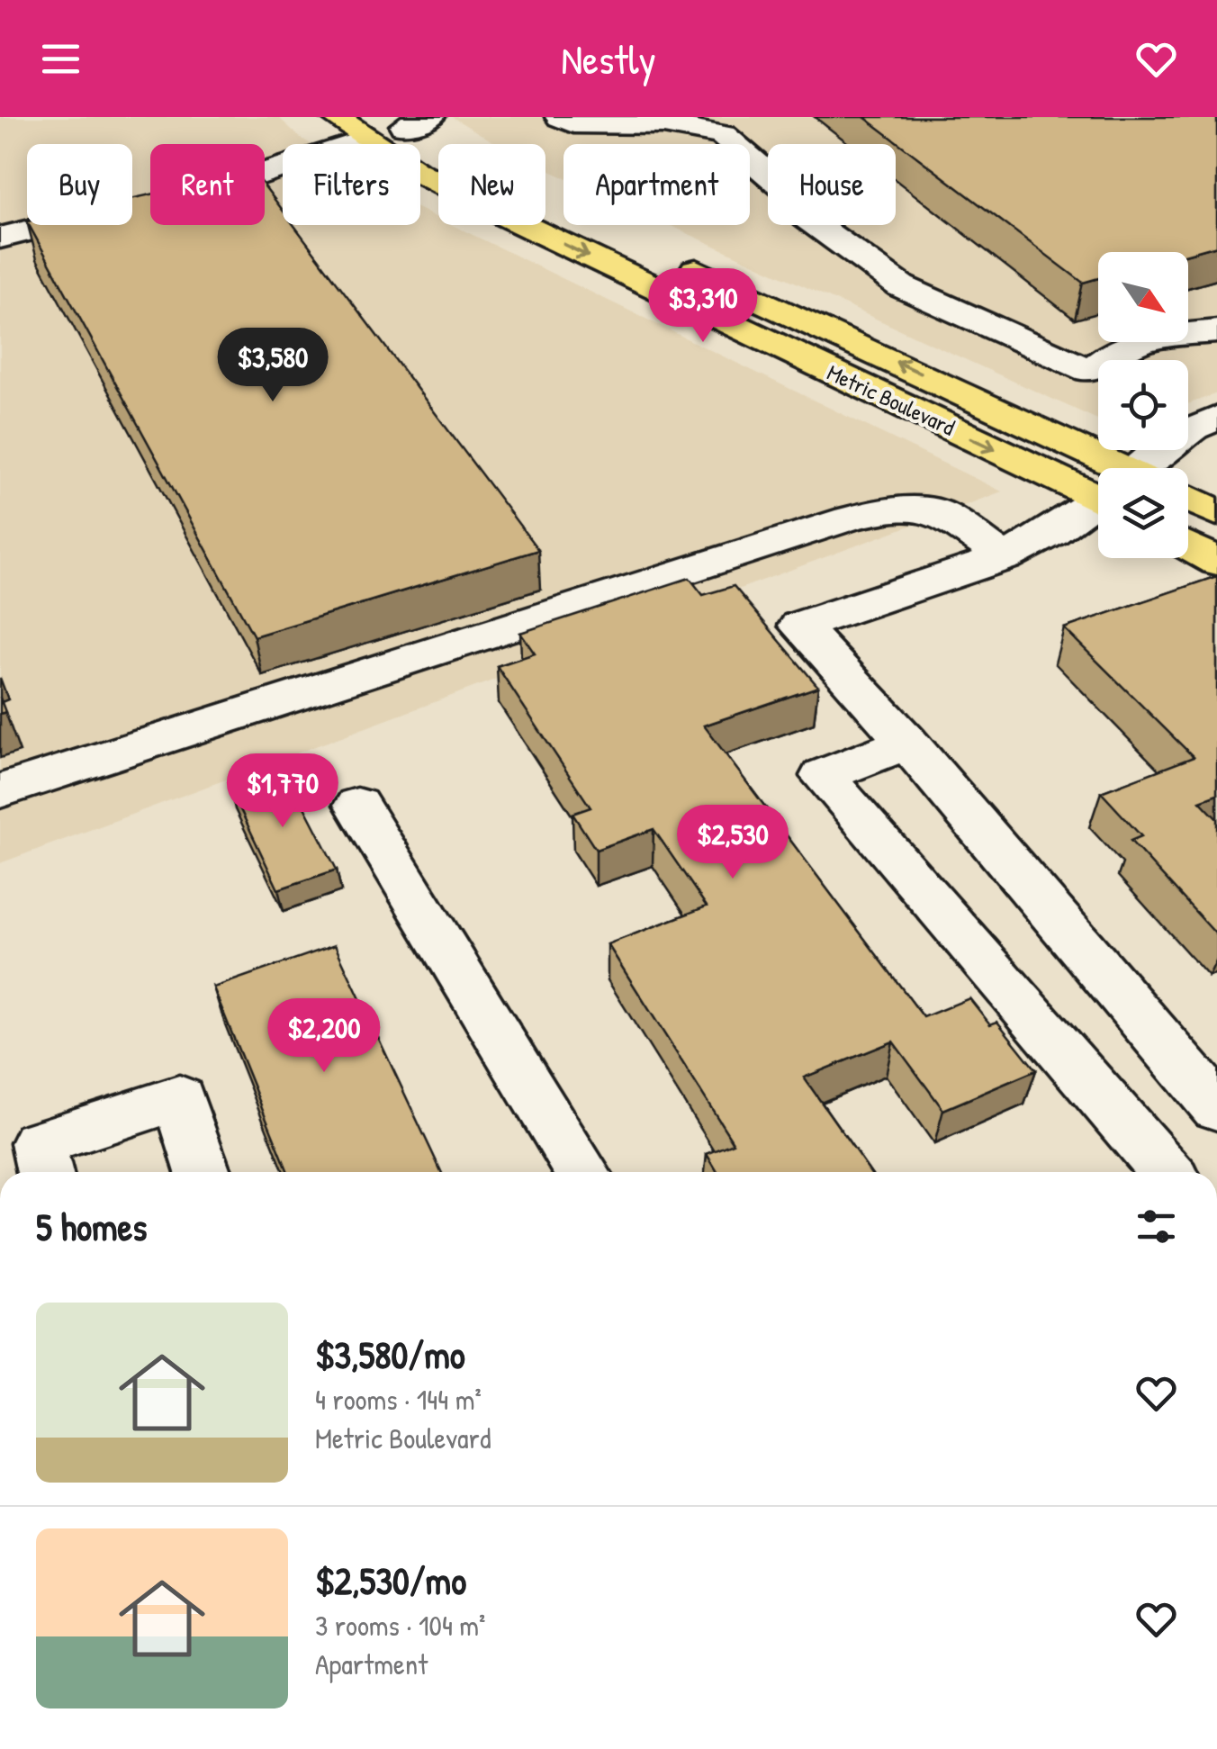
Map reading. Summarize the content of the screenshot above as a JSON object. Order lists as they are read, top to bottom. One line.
{"streets":{"main road":["Metric Boulevard"]},"north":"bottom right","page":{"header":"Nestly","chip":["Buy","Rent","Filters","New","Apartment","House"],"price":["$3,310","$3,580","$1,770","$2,530","$2,200"],"heading":"5 homes","list":[{"name":"$3,580/mo","note":"4 rooms · 144 m² · Metric Boulevard"},{"name":"$2,530/mo","note":"3 rooms · 104 m² · Apartment"}]}}
